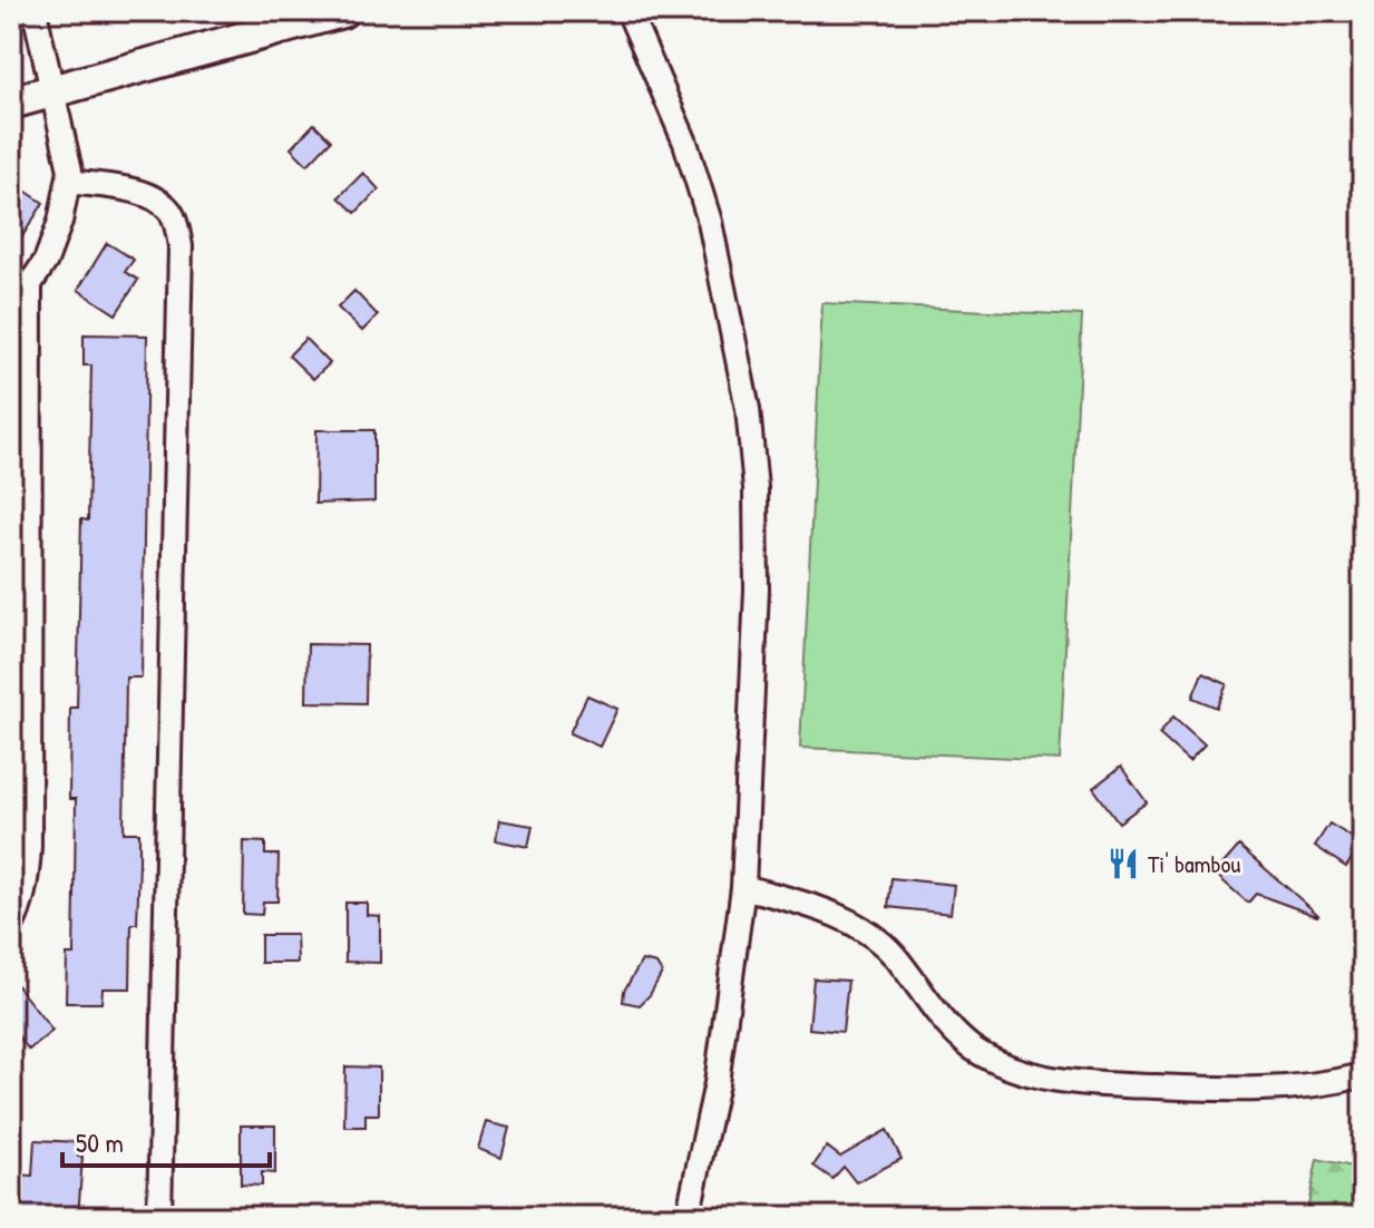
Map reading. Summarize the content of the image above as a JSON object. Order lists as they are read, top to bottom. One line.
{"places":{"restaurant":["Ti' bambou"]},"scale_bar":"50 m"}
